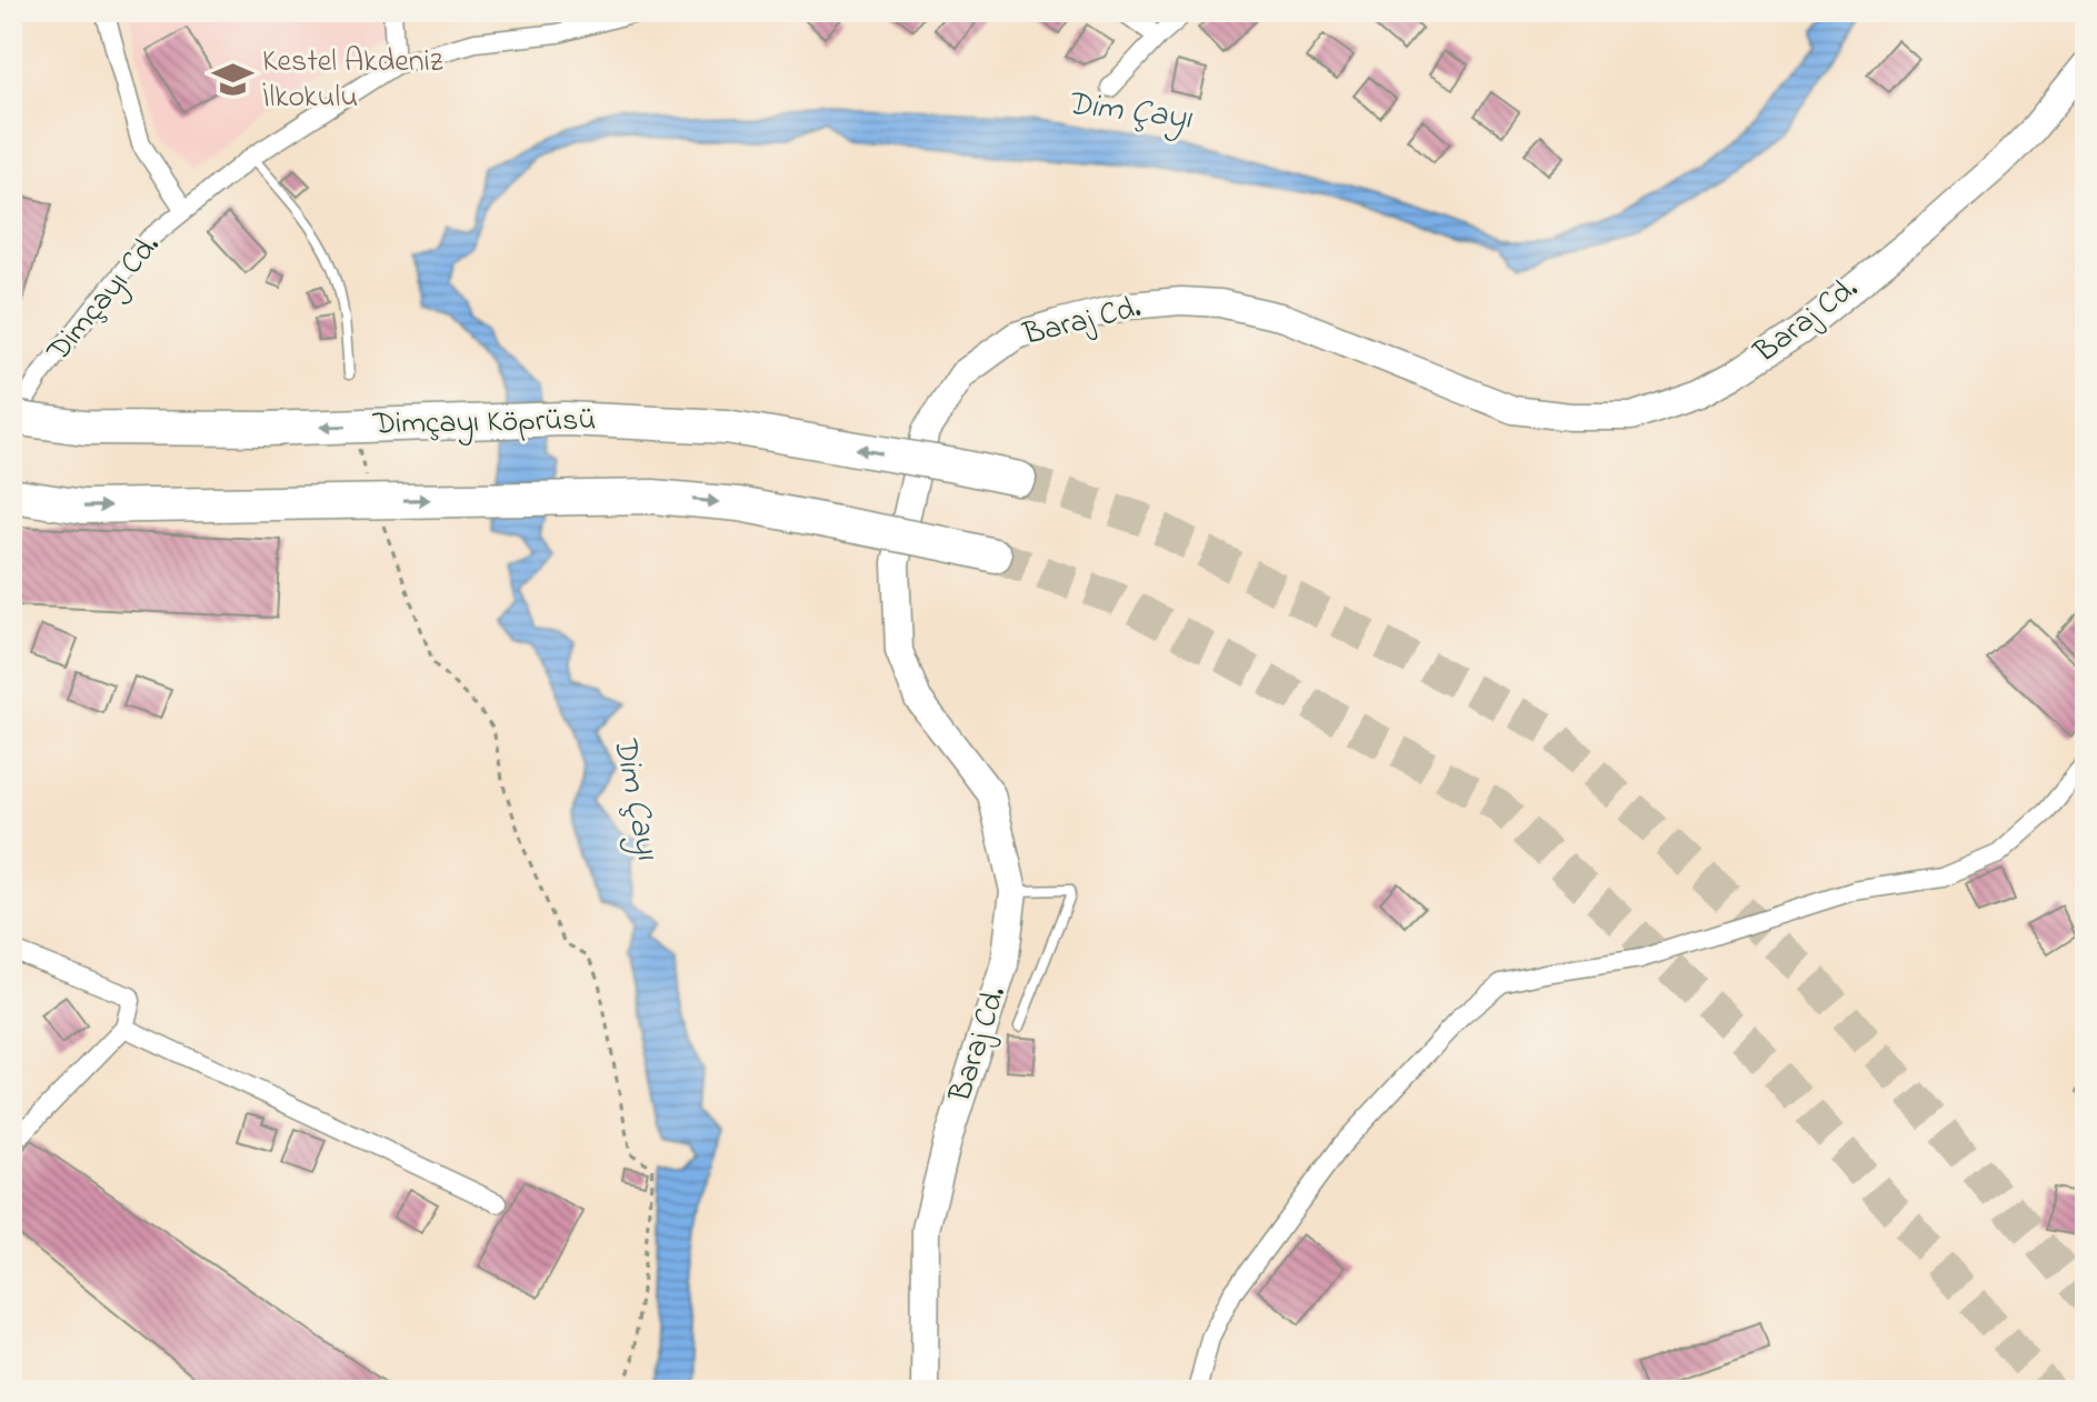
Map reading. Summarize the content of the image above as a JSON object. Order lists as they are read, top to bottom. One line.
{"streets":{"highway":["Dimçayı Köprüsü"],"street":["Dimçayı Cd.","Baraj Cd."]},"water":["Dim Çayı"],"places":{"school or university":["Kestel Akdeniz İlkokulu"]}}
